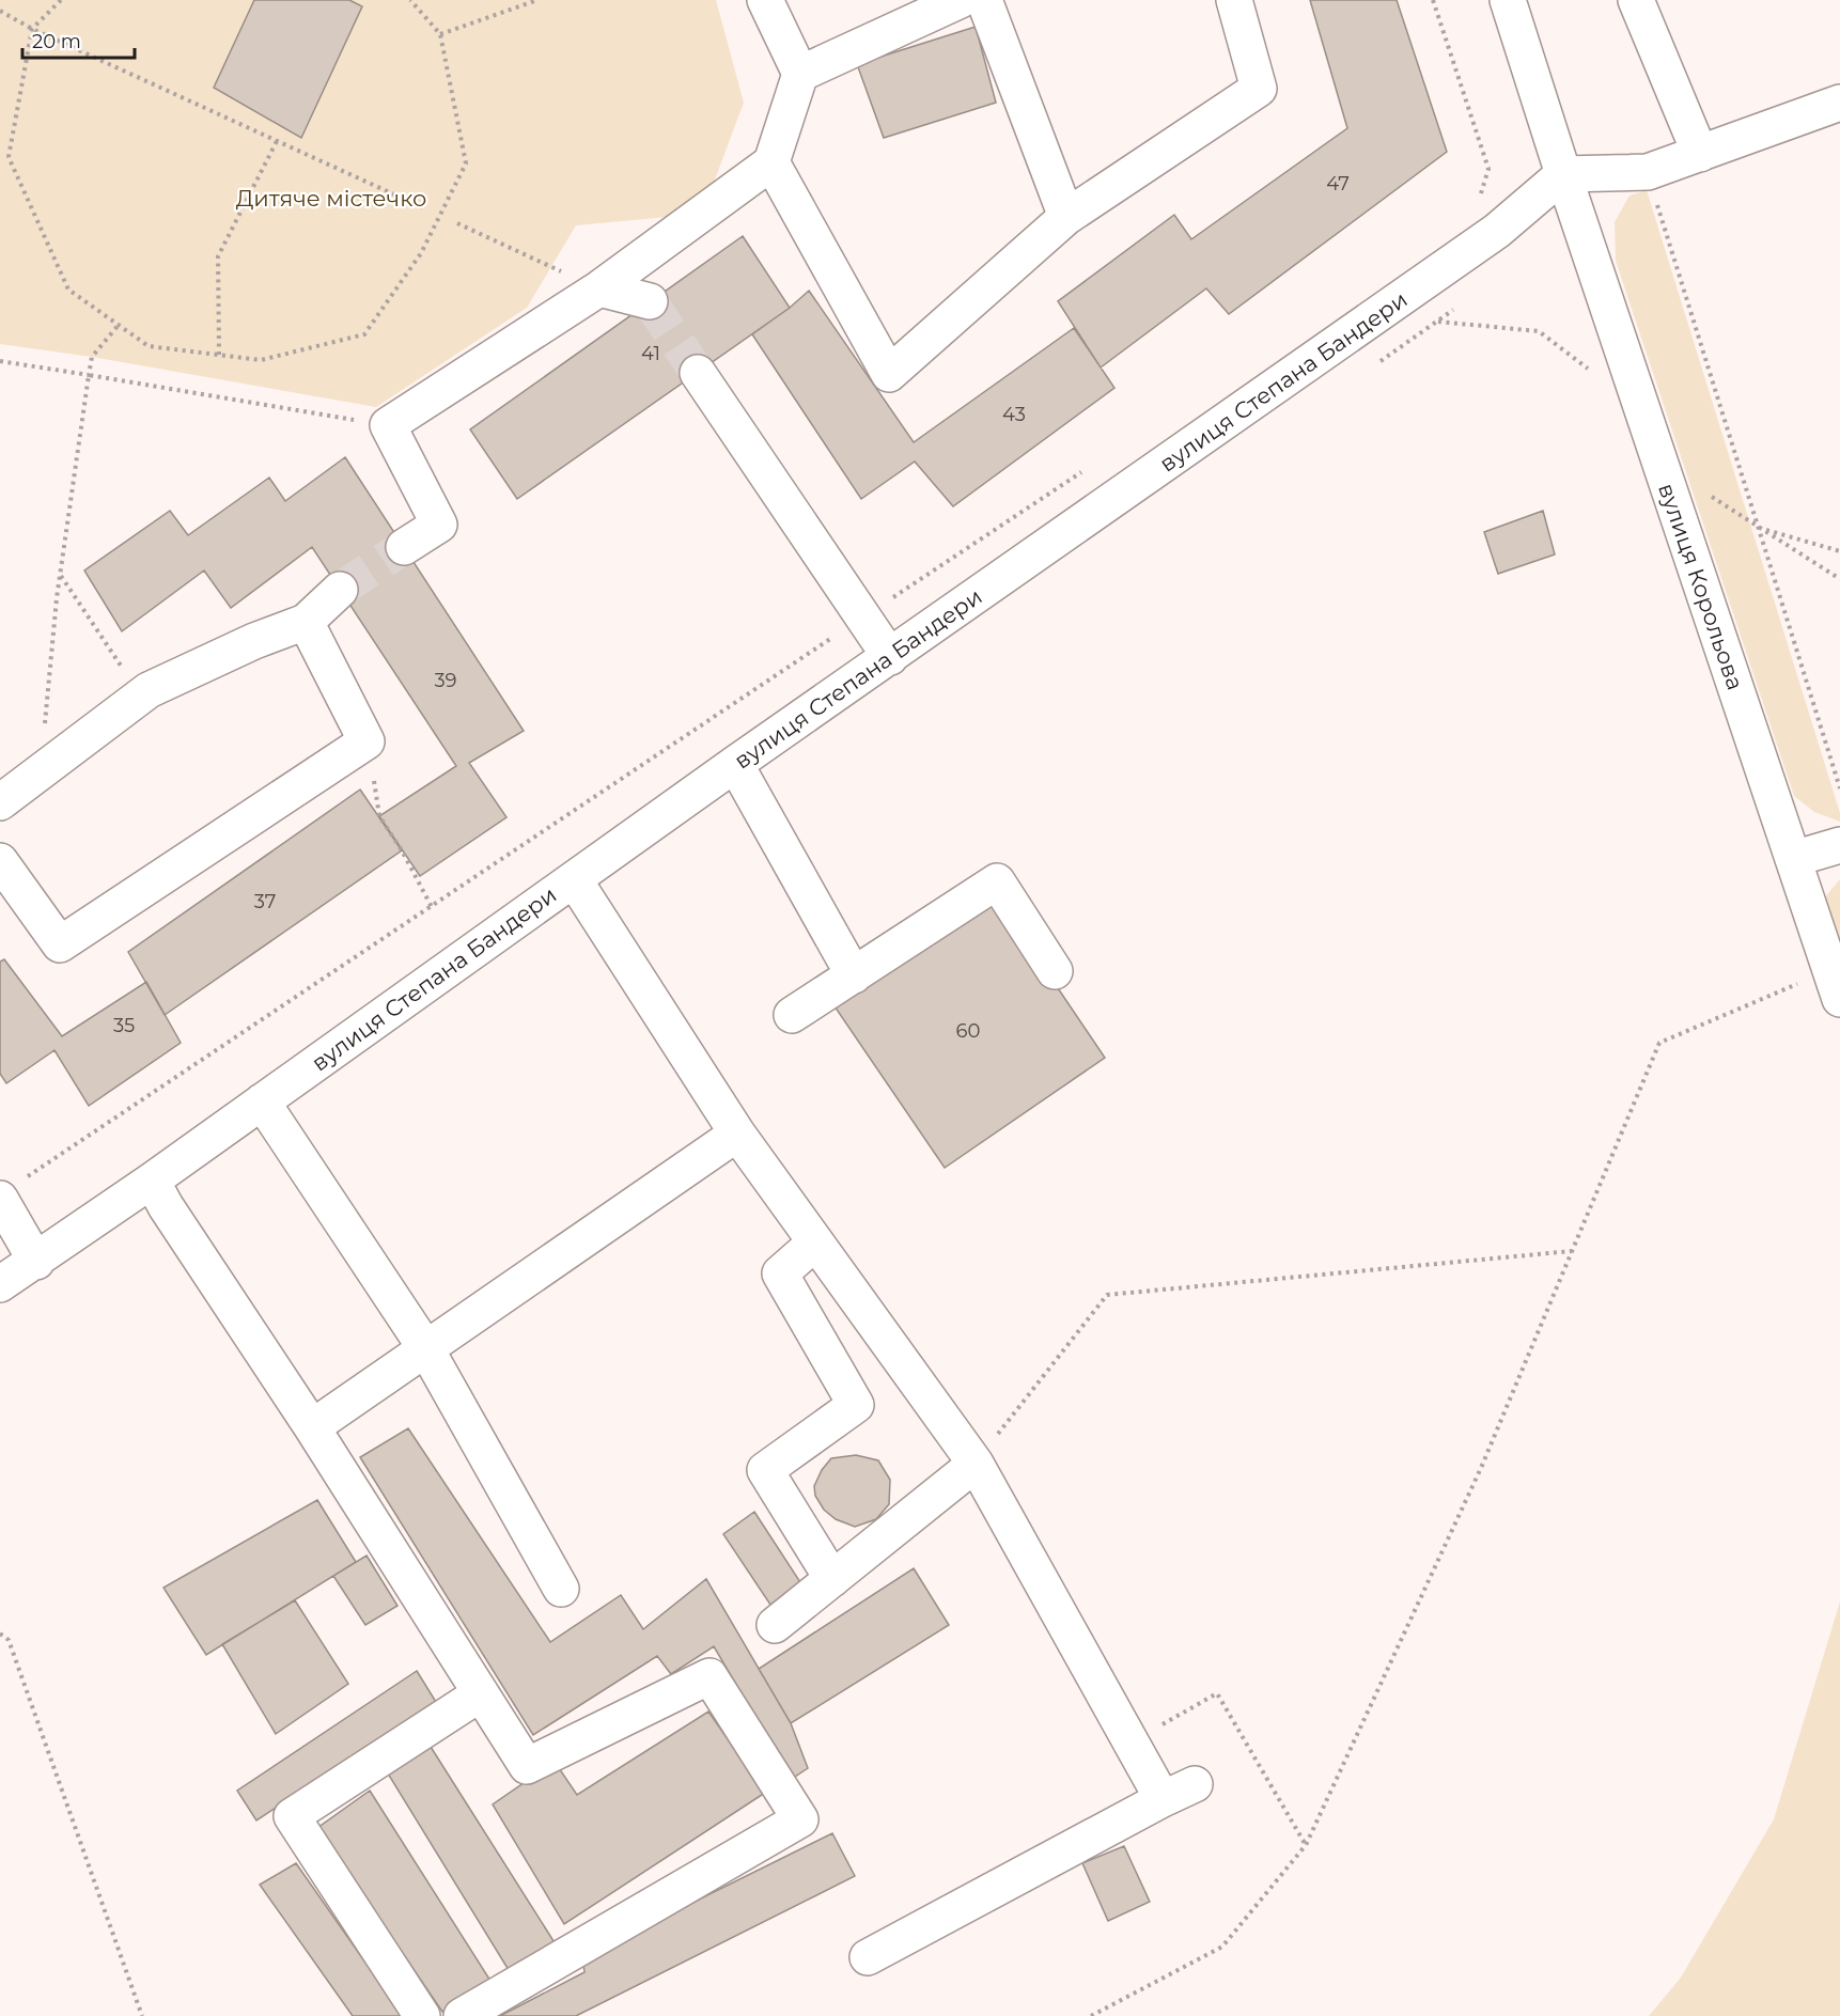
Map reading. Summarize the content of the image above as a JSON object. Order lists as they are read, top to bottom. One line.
{"streets":{"street":["вулиця Степана Бандери","вулиця Корольова"]},"crossings":[["вулиця Степана Бандери","вулиця Корольова"]],"parks":["Дитяче містечко"],"house_numbers":["47","41","43","39","37","35","60"],"scale_bar":"20 m"}
